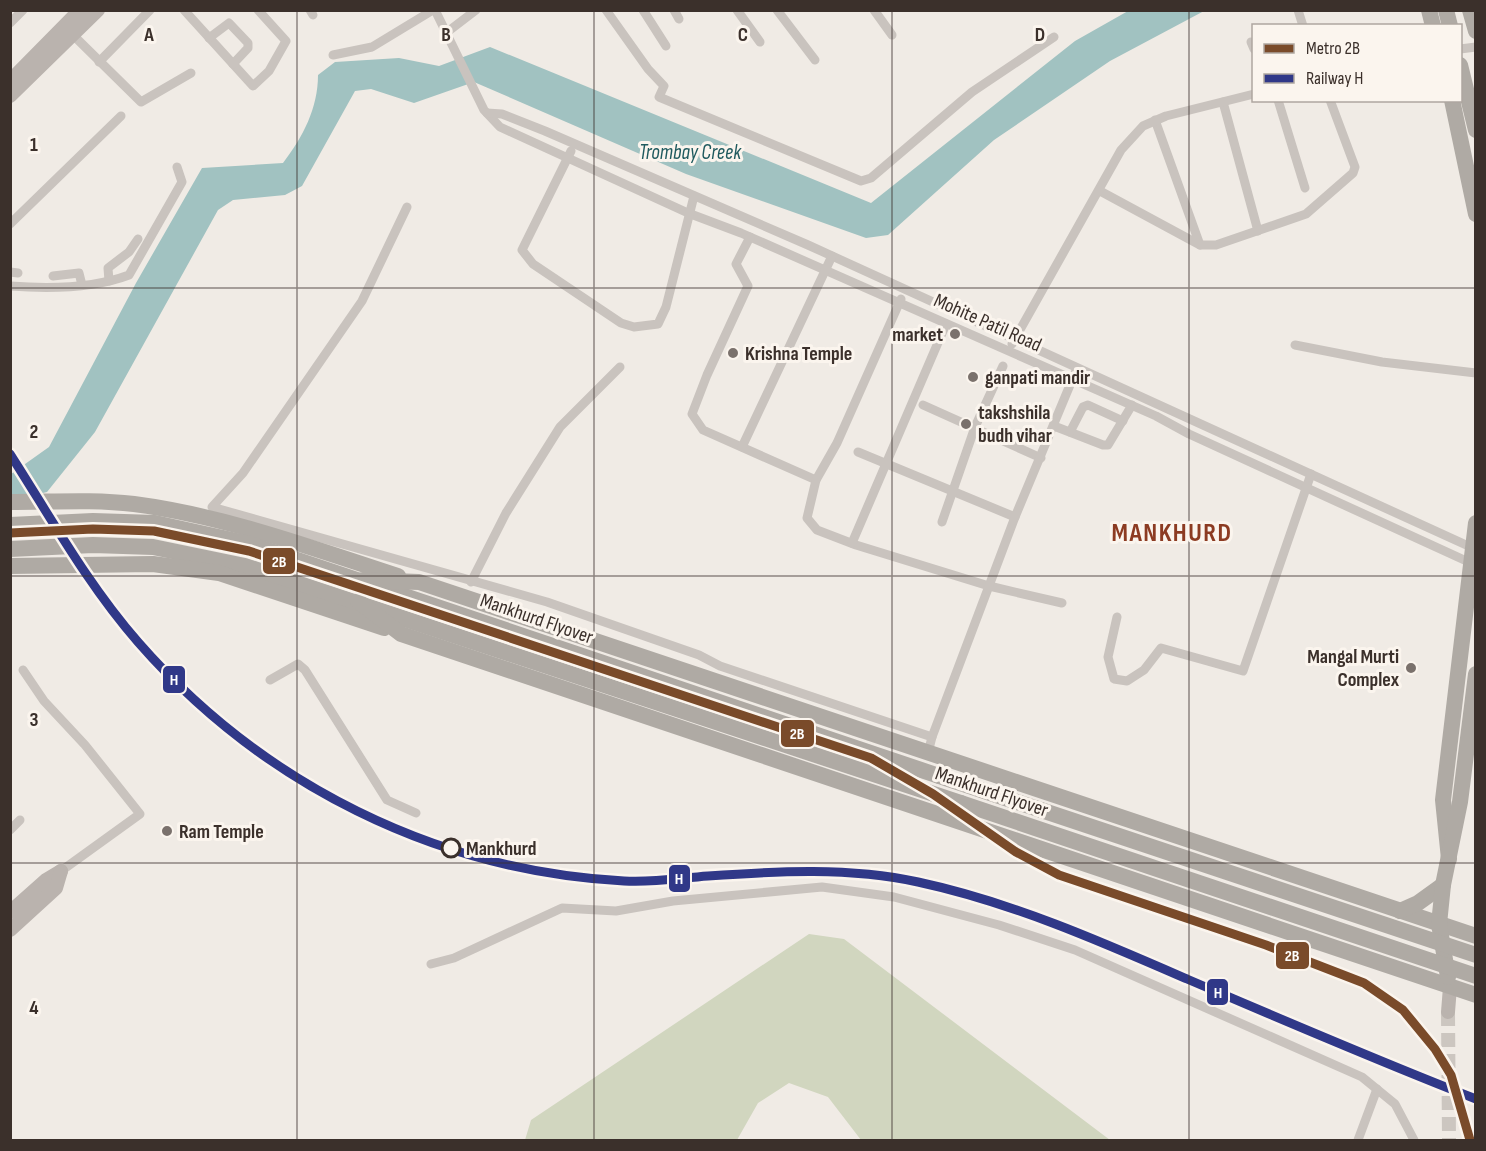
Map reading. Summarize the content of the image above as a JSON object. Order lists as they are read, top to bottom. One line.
{"streets":{"highway":["Mankhurd Flyover"],"street":["Mohite Patil Road"]},"districts":["MANKHURD"],"water":["Trombay Creek"],"places":["market","Krishna Temple","ganpati mandir","takshshila budh vihar","Mangal Murti Complex","Ram Temple","Mankhurd"],"lines":["rail line H","metro line 2B"],"legend":["Metro 2B","Railway H"],"grid":{"columns":["A","B","C","D"],"rows":["1","2","3","4"]}}
